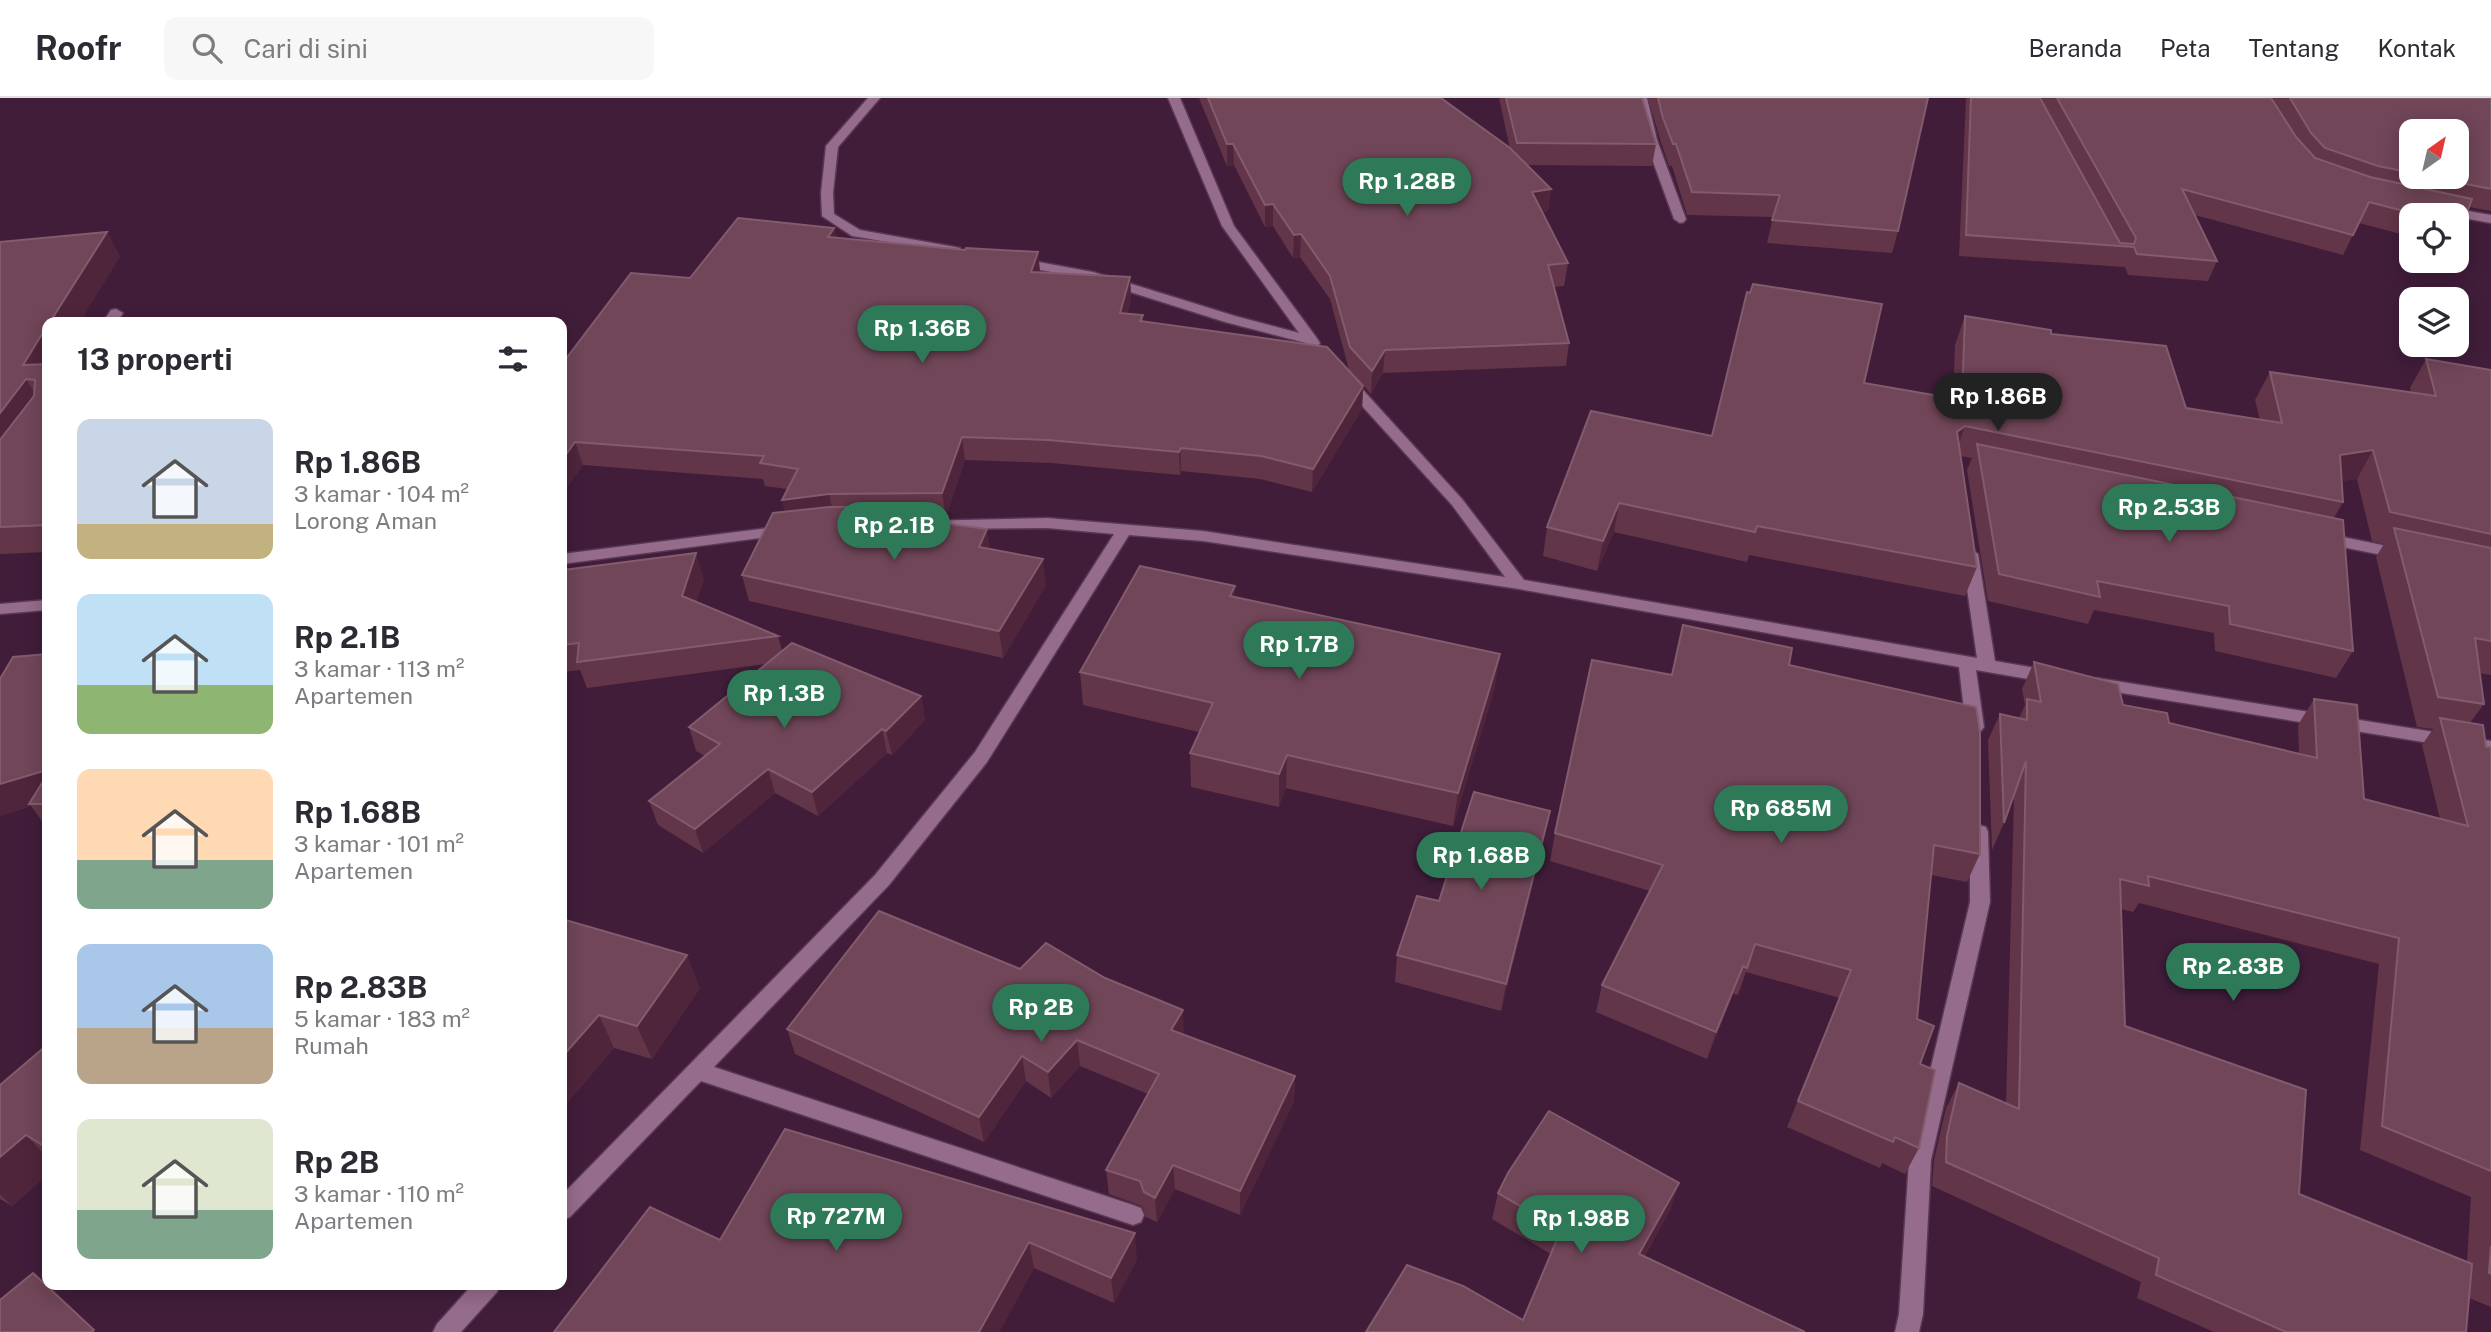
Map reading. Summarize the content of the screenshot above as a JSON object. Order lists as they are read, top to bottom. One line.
{"north":"top right","page":{"header":"Roofr","search":"Cari di sini","nav":["Beranda","Peta","Tentang","Kontak"],"price":["Rp 1.28B","Rp 1.36B","Rp 1.86B","Rp 2.53B","Rp 2.1B","Rp 1.7B","Rp 1.3B","Rp 685M","Rp 1.68B","Rp 2.83B","Rp 2B","Rp 727M","Rp 1.98B"],"heading":"13 properti","list":[{"name":"Rp 1.86B","note":"3 kamar · 104 m² · Lorong Aman"},{"name":"Rp 2.1B","note":"3 kamar · 113 m² · Apartemen"},{"name":"Rp 1.68B","note":"3 kamar · 101 m² · Apartemen"},{"name":"Rp 2.83B","note":"5 kamar · 183 m² · Rumah"},{"name":"Rp 2B","note":"3 kamar · 110 m² · Apartemen"}]}}
